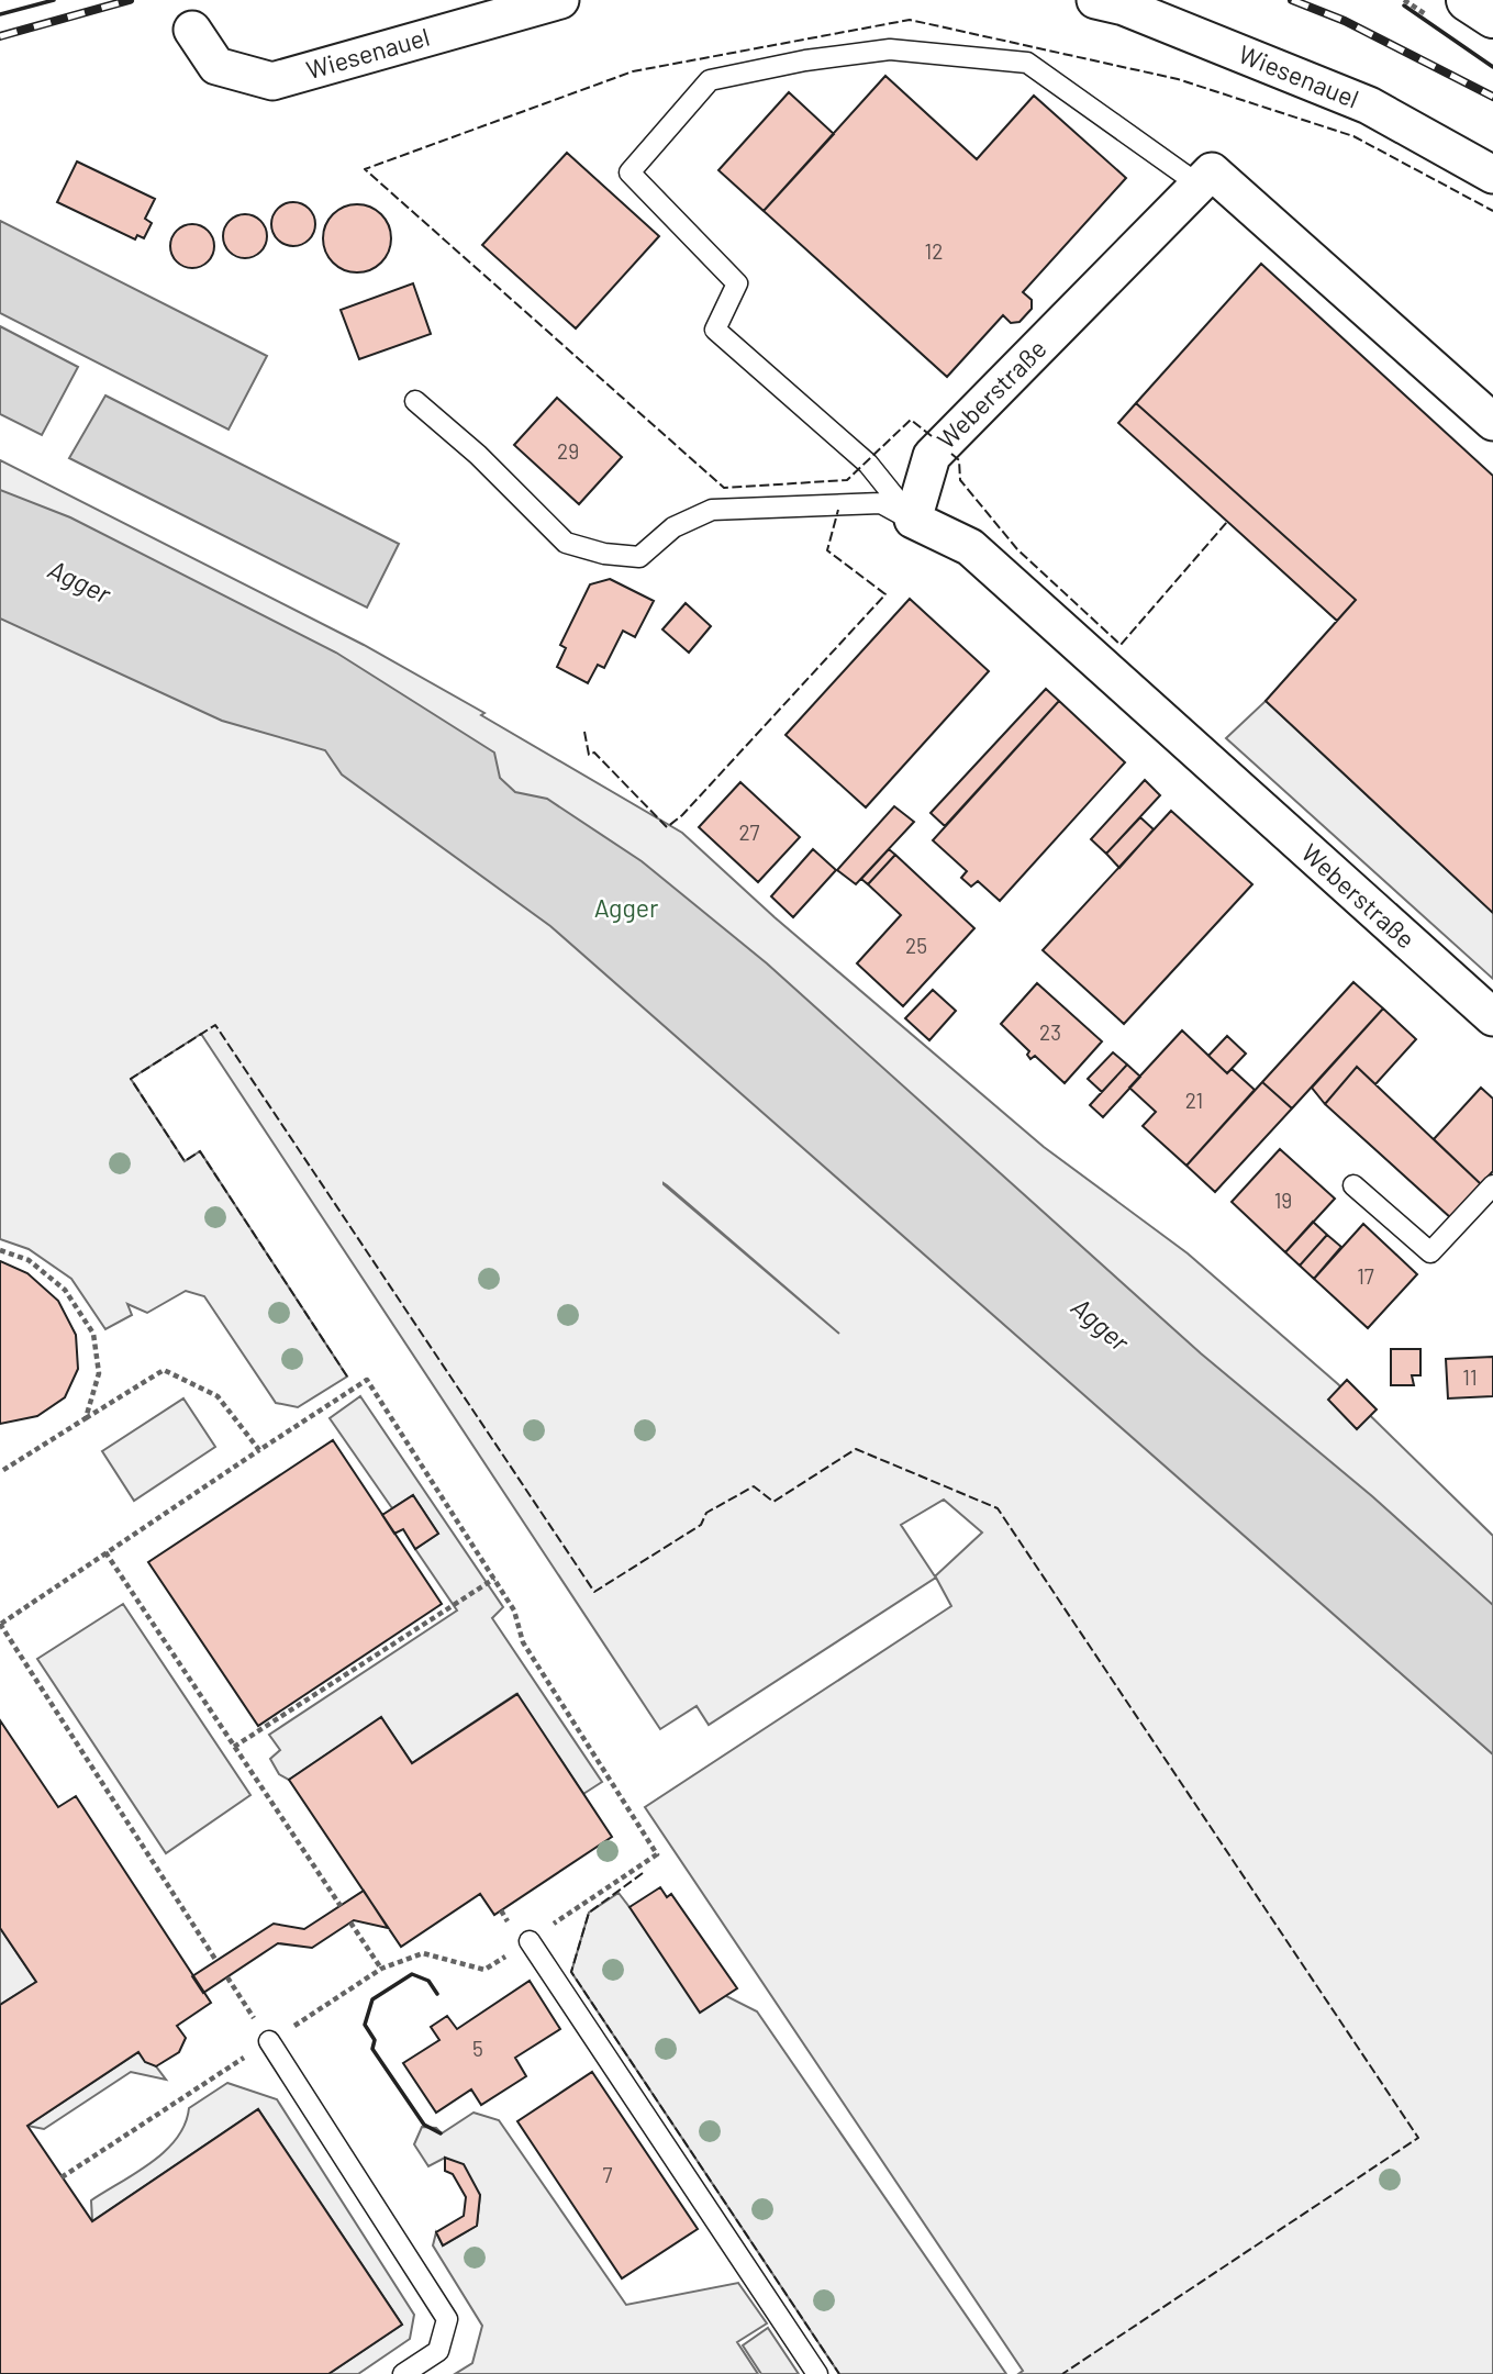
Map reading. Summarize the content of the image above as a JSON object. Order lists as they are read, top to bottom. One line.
{"streets":{"street":["Wiesenauel","Weberstraße"]},"water":["Agger"],"parks":["Agger"],"house_numbers":["12","29","27","25","23","21","19","17","11","5","7"]}
